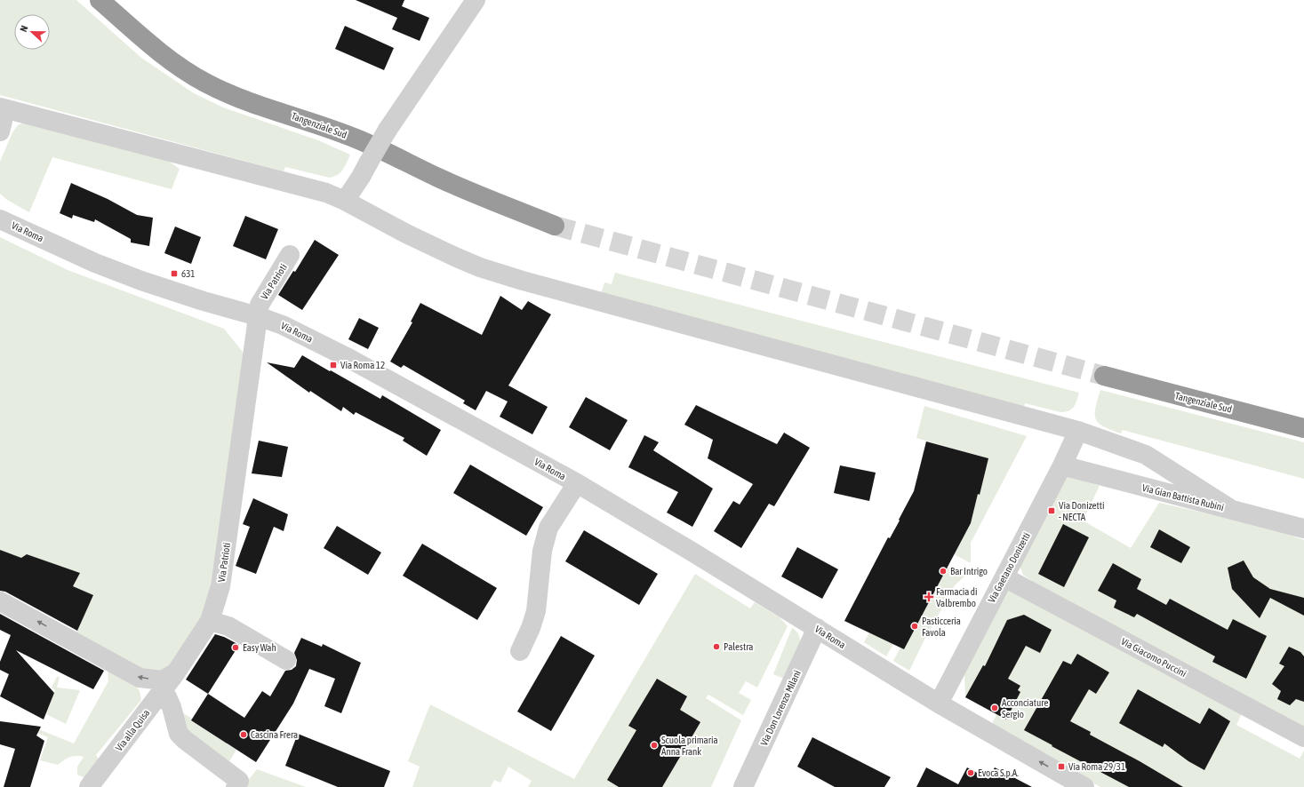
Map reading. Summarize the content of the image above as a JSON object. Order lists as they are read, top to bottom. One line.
{"streets":{"highway":["Tangenziale Sud"],"street":["Via Roma","Via Patrioti","Via Gian Battista Rubini","Via Gaetano Donizetti","Via Giacomo Puccini","Via Don Lorenzo Milani","Via alla Quisa"]},"crossings":[["Via Roma","Via Patrioti"],["Via Roma","Via Gaetano Donizetti"],["Via Roma","Via Don Lorenzo Milani"],["Via Patrioti","Via alla Quisa"],["Via Gian Battista Rubini","Via Gaetano Donizetti"],["Via Gaetano Donizetti","Via Giacomo Puccini"]],"places":{"transit":["631","Via Roma 12","Via Donizetti - NECTA","Via Roma 29/31"],"other":["Bar Intrigo","Pasticceria Favola","Palestra","Easy Wah","Acconciature Sergio","Cascina Frera","Scuola primaria Anna Frank","Evoca S.p.A."],"health":["Farmacia di Valbrembo"]},"north":"left"}
